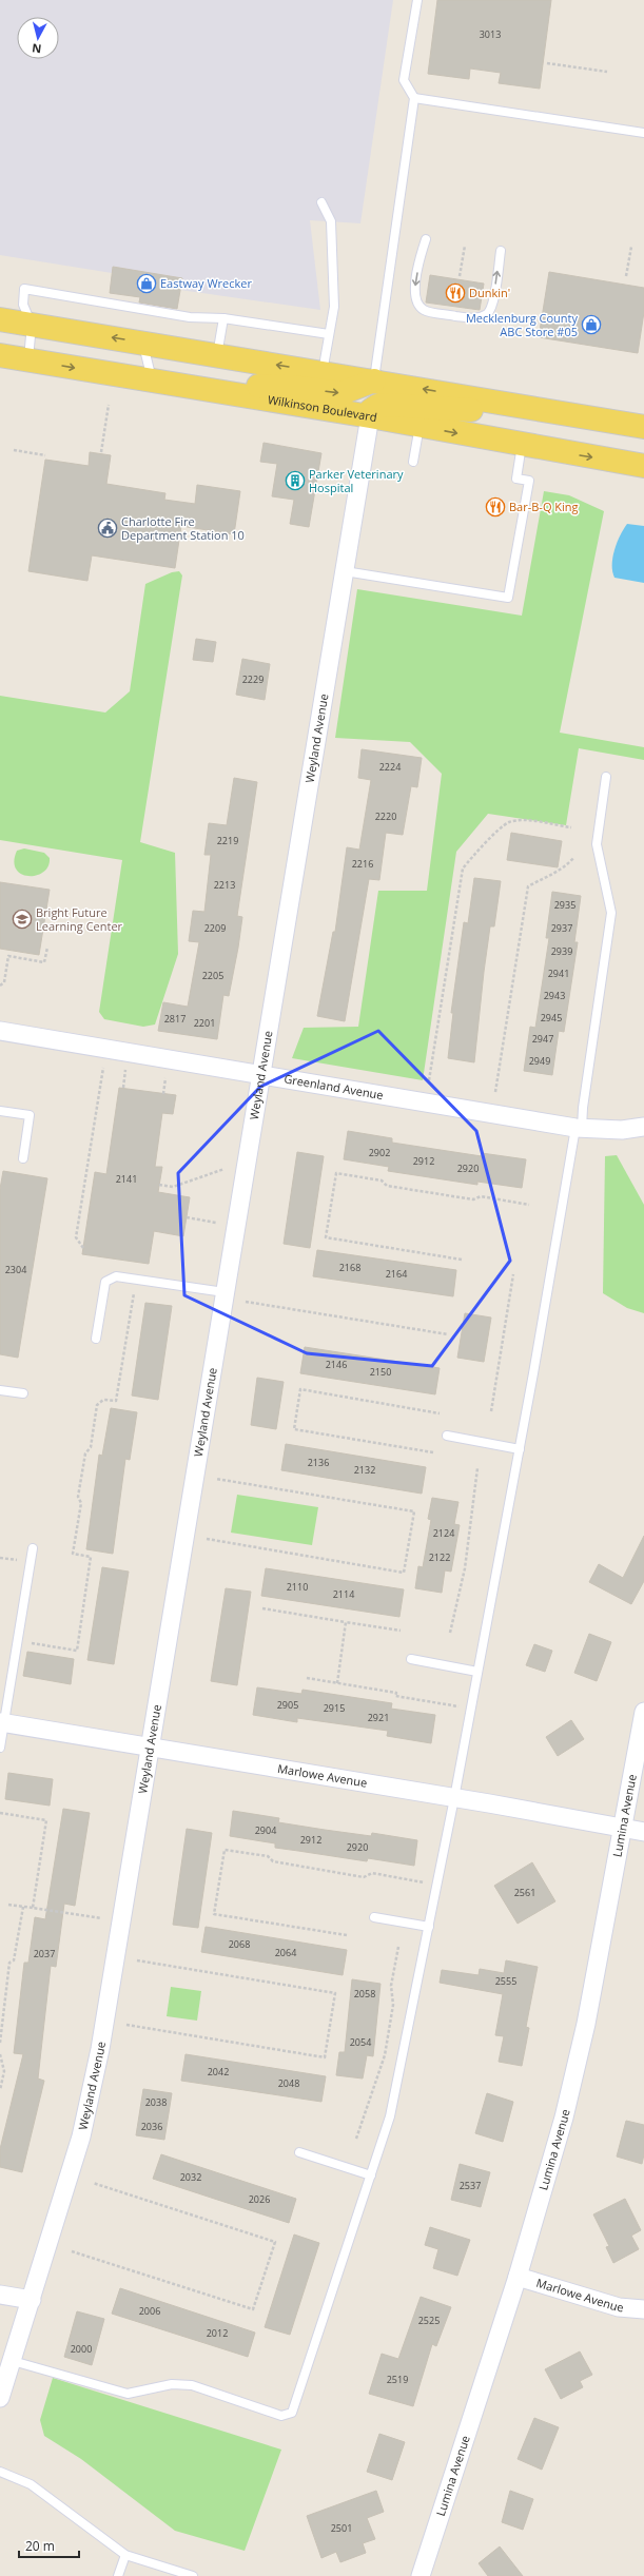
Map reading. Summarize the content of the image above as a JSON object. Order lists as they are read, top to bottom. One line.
{"streets":{"main road":["Wilkinson Boulevard"],"street":["Weyland Avenue","Greenland Avenue","Marlowe Avenue","Lumina Avenue"]},"crossings":[["Wilkinson Boulevard","Weyland Avenue"],["Weyland Avenue","Greenland Avenue"],["Weyland Avenue","Marlowe Avenue"],["Marlowe Avenue","Lumina Avenue"]],"places":{"shop":["Eastway Wrecker","Mecklenburg County ABC Store #05"],"restaurant":["Dunkin'","Bar-B-Q King"],"building":["Parker Veterinary Hospital"],"public building":["Charlotte Fire Department Station 10"],"school or university":["Bright Future Learning Center"]},"house_numbers":["3013","2229","2224","2220","2219","2216","2213","2935","2209","2937","2939","2941","2205","2943","2945","2817","2201","2947","2949","2902","2912","2920","2141","2168","2304","2164","2146","2150","2136","2132","2124","2122","2110","2114","2905","2915","2921","2904","2912","2920","2561","2068","2064","2037","2555","2058","2054","2042","2048","2038","2036","2032","2537","2026","2006","2525","2012","2000","2519","2501"],"scale_bar":"20 m","north":"bottom"}
